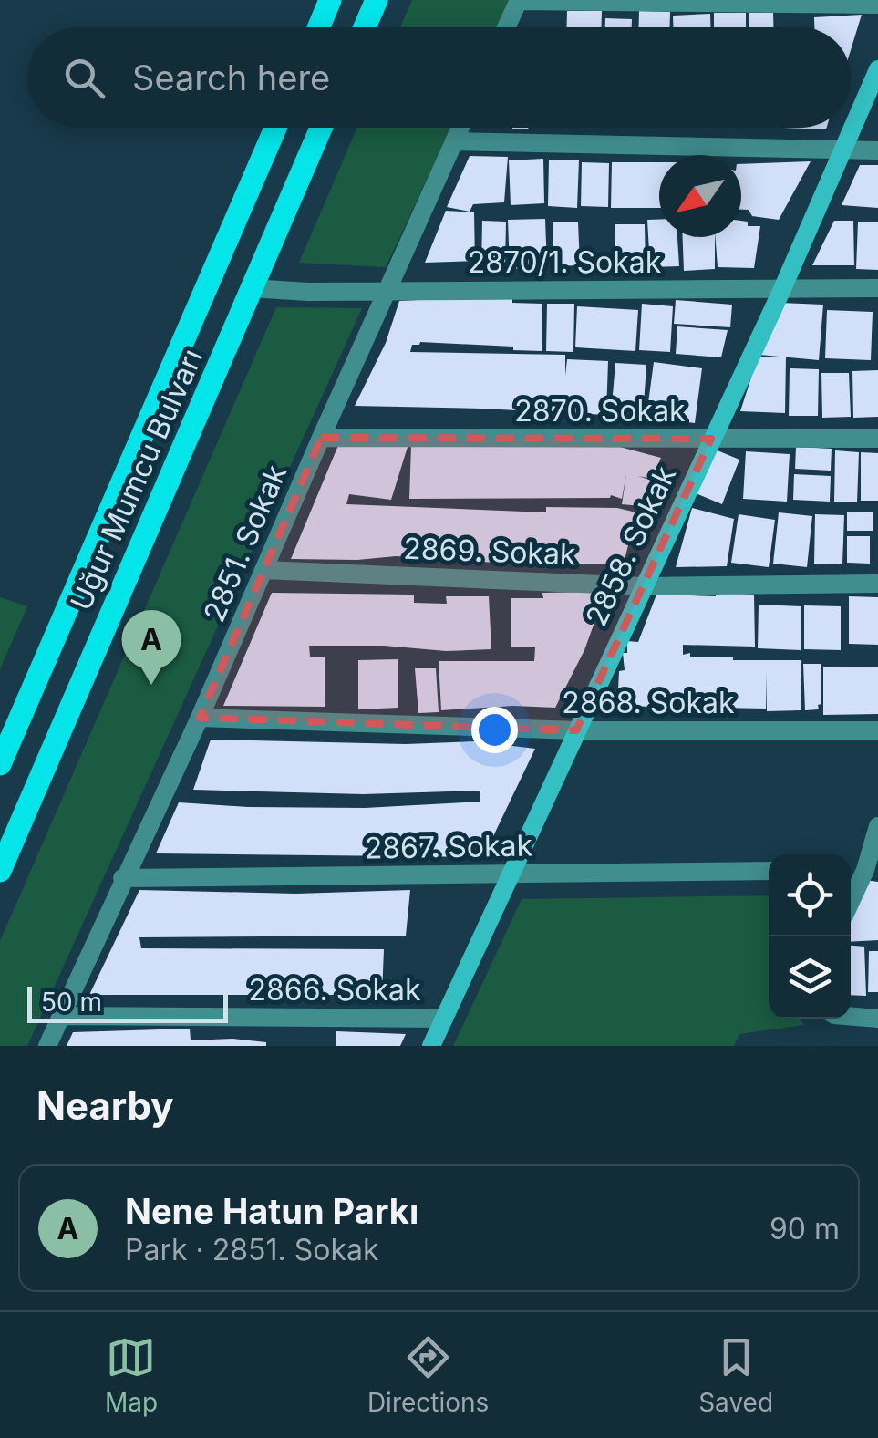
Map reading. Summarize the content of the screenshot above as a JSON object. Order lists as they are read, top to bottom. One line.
{"streets":{"main road":["Uğur Mumcu Bulvarı"],"street":["2870/1. Sokak","2870. Sokak","2851. Sokak","2858. Sokak","2869. Sokak","2868. Sokak","2867. Sokak","2866. Sokak"]},"crossings":[["2870/1. Sokak","Uğur Mumcu Bulvarı"],["2870/1. Sokak","2851. Sokak"],["2870/1. Sokak","2858. Sokak"],["2870. Sokak","2851. Sokak"],["2870. Sokak","2858. Sokak"],["2851. Sokak","2869. Sokak"],["2851. Sokak","2868. Sokak"],["2851. Sokak","2867. Sokak"],["2851. Sokak","2866. Sokak"],["2858. Sokak","2869. Sokak"],["2858. Sokak","2868. Sokak"],["2858. Sokak","2867. Sokak"],["2858. Sokak","2866. Sokak"]],"scale_bar":"50 m","north":"bottom left","page":{"search":"Search here","pins":"A","scale":"50 m","heading":"Nearby","list":[{"mark":"A","name":"Nene Hatun Parkı","note":"Park · 2851. Sokak","value":"90 m"}],"nav":["Map","Directions","Saved"]}}
